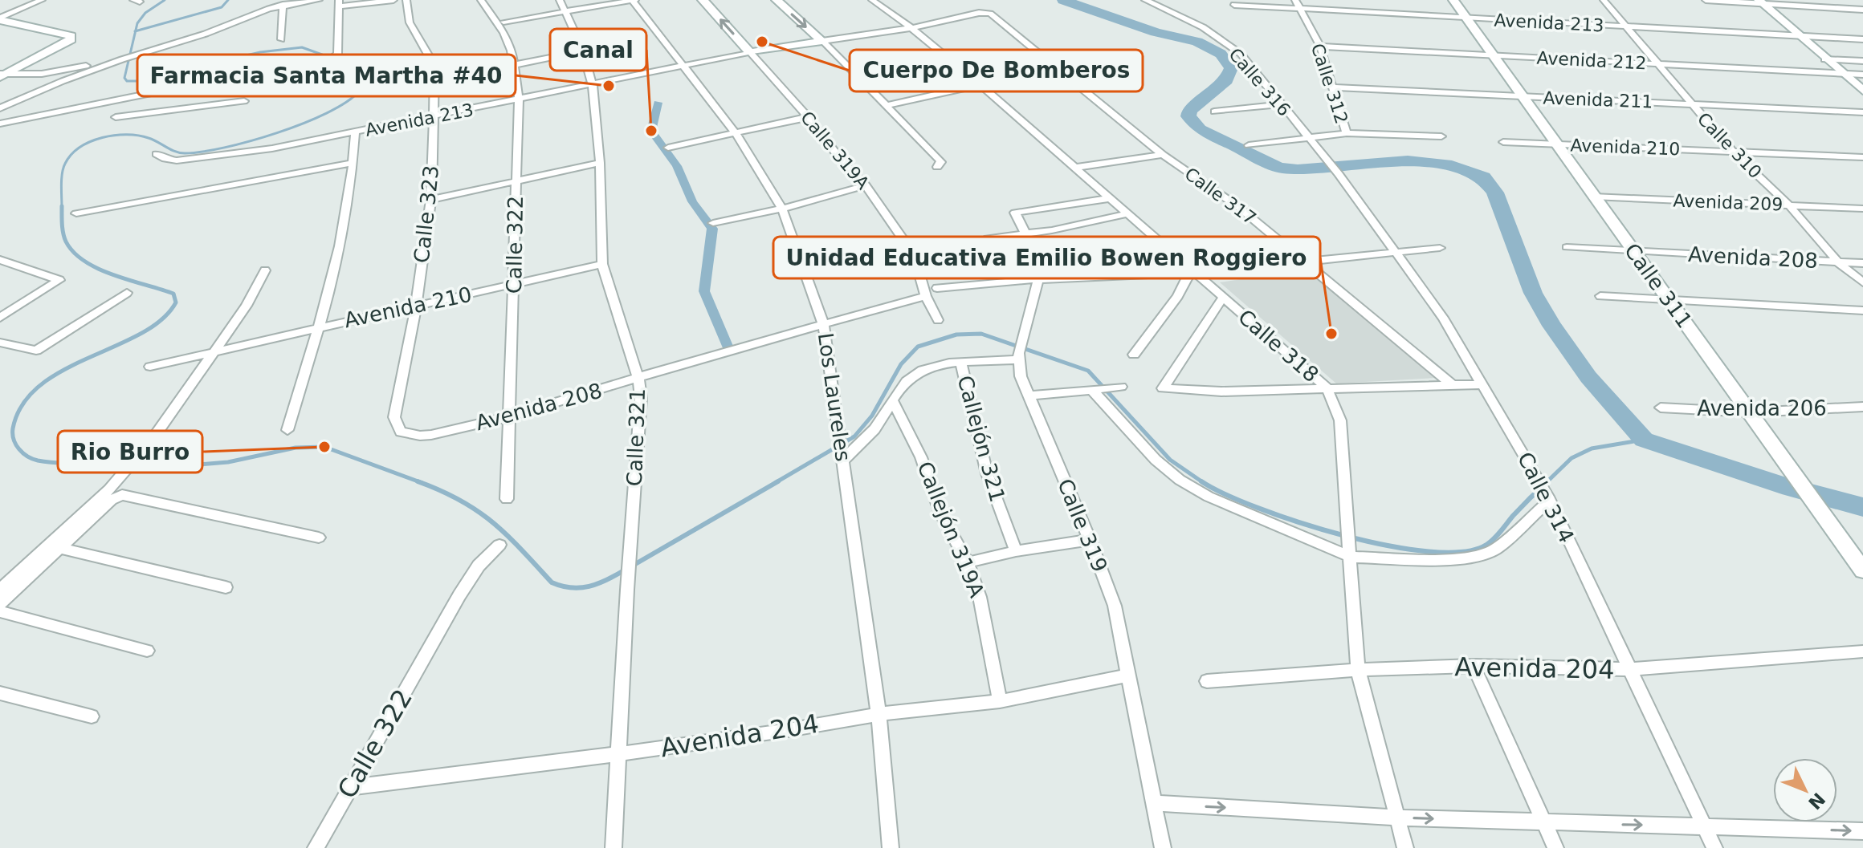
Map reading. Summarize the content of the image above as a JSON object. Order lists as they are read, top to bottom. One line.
{"streets":{"street":["Avenida 213","Avenida 212","Calle 316","Calle 312","Avenida 211","Calle 310","Avenida 210","Calle 319A","Calle 317","Avenida 209","Calle 323","Calle 322","Avenida 208","Calle 311","Calle 318","Los Laureles","Avenida 206","Calle 321","Callejón 321","Calle 314","Calle 319","Callejón 319A","Avenida 204"]},"crossings":[["Avenida 213","Calle 312"],["Avenida 213","Calle 310"],["Avenida 213","Calle 319A"],["Avenida 213","Calle 317"],["Avenida 213","Calle 323"],["Avenida 213","Calle 322"],["Avenida 213","Calle 311"],["Avenida 213","Calle 318"],["Avenida 213","Los Laureles"],["Avenida 213","Calle 321"],["Avenida 212","Calle 312"],["Avenida 212","Calle 310"],["Avenida 212","Calle 311"],["Calle 316","Calle 314"],["Calle 312","Avenida 211"],["Avenida 211","Calle 310"],["Avenida 211","Calle 311"],["Calle 310","Avenida 210"],["Calle 310","Avenida 209"],["Calle 310","Avenida 208"],["Avenida 210","Calle 323"],["Avenida 210","Calle 322"],["Avenida 210","Calle 311"],["Avenida 210","Calle 321"],["Calle 319A","Avenida 208"],["Avenida 209","Calle 311"],["Calle 323","Avenida 208"],["Calle 322","Avenida 208"],["Calle 322","Avenida 204"],["Avenida 208","Calle 311"],["Avenida 208","Los Laureles"],["Avenida 208","Calle 321"],["Calle 311","Avenida 206"],["Calle 318","Avenida 204"],["Los Laureles","Avenida 204"],["Calle 321","Avenida 204"],["Calle 314","Avenida 204"],["Calle 319","Avenida 204"],["Callejón 319A","Avenida 204"]],"places":["Cuerpo De Bomberos","Farmacia Santa Martha #40","Canal","Unidad Educativa Emilio Bowen Roggiero","Rio Burro"],"north":"bottom right"}
